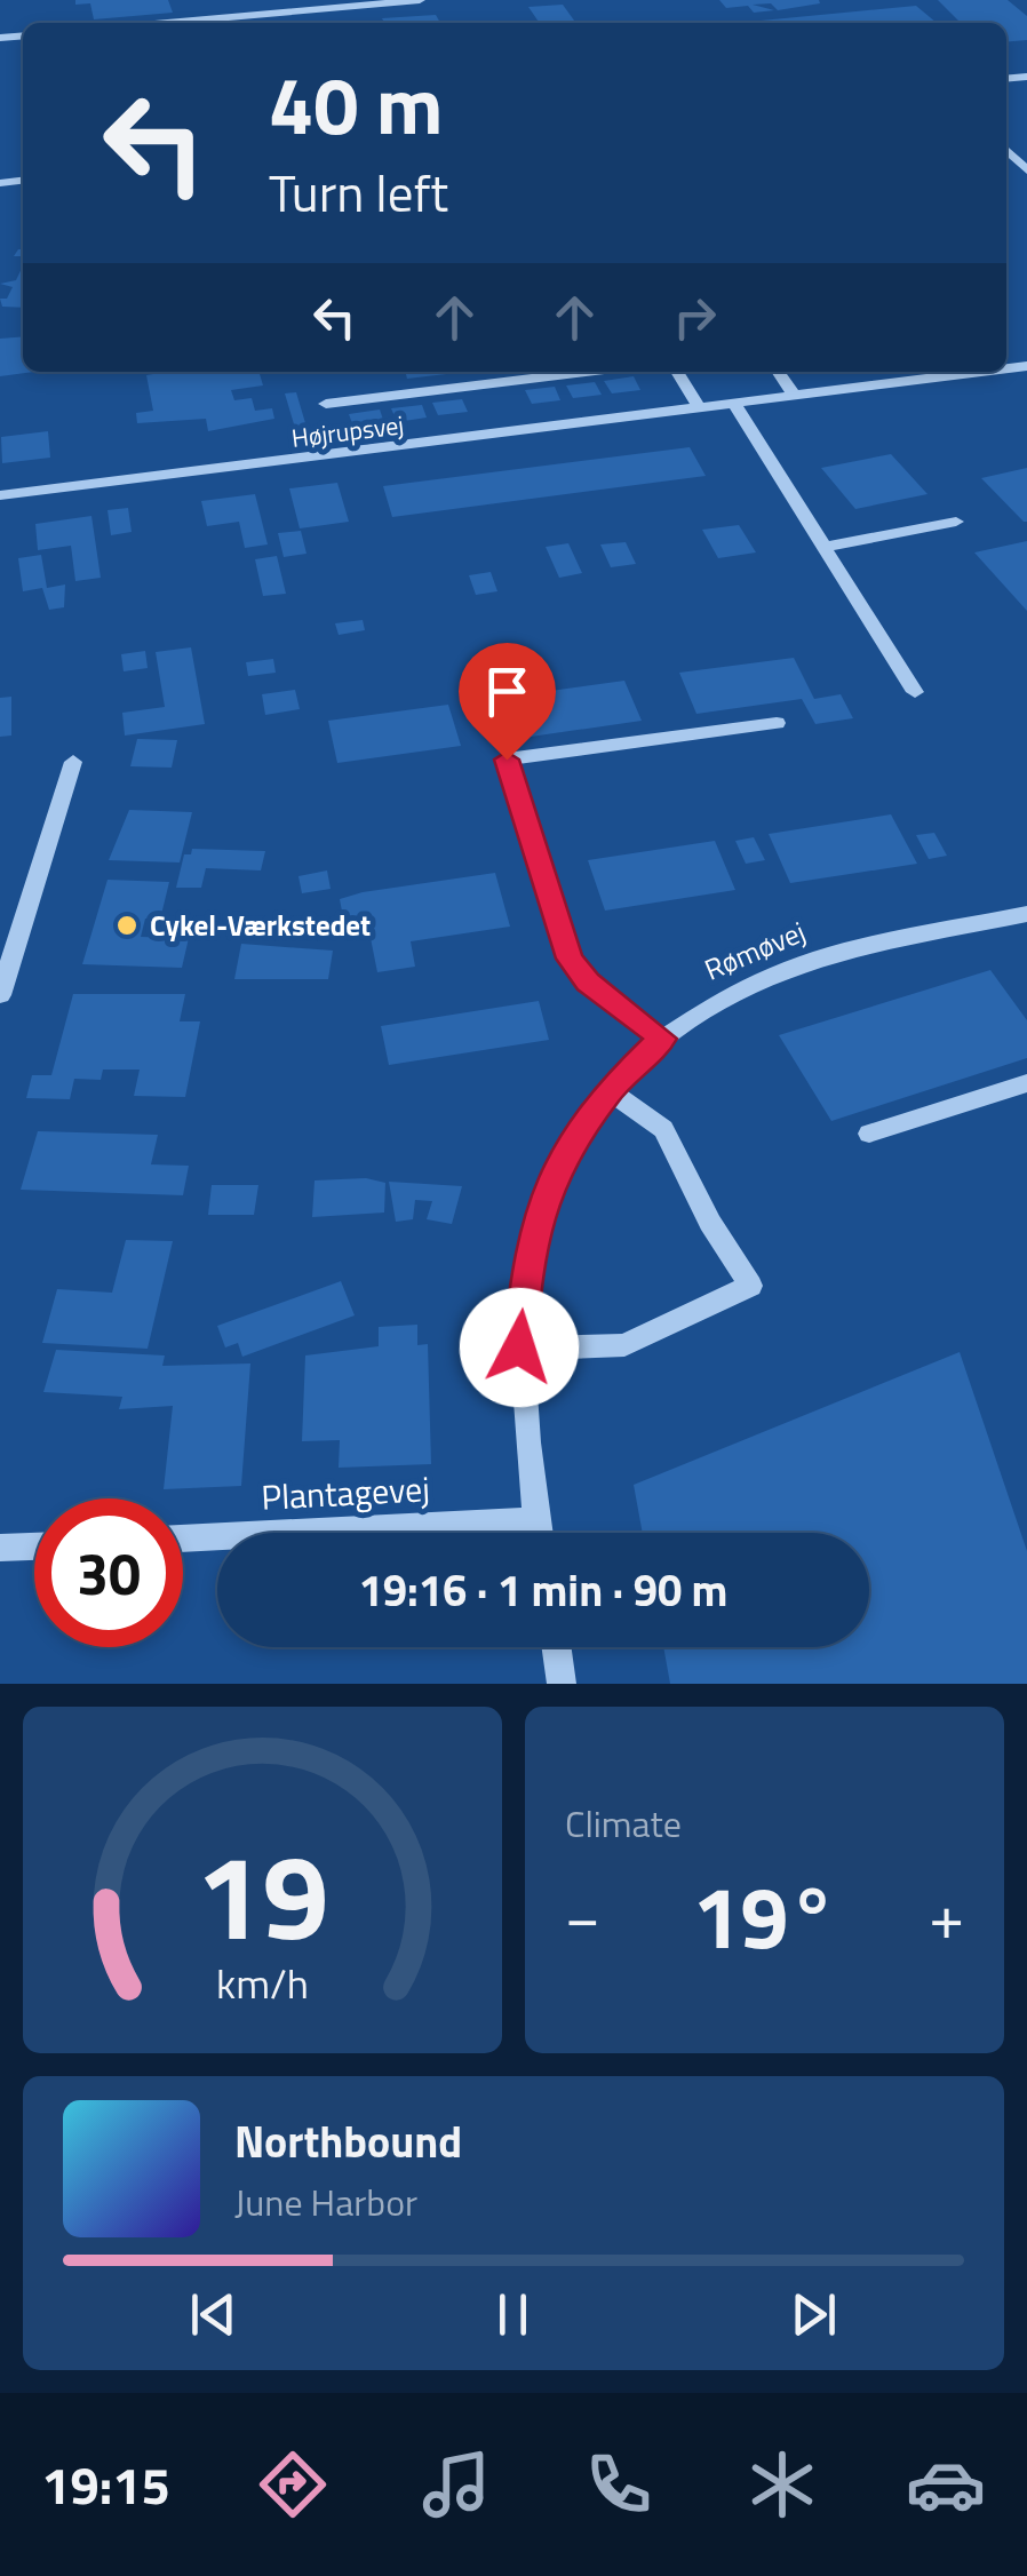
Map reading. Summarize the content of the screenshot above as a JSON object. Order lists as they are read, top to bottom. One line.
{"streets":{"street":["Højrupsvej","Rømøvej","Plantagevej"]},"crossings":[["Rømøvej","Plantagevej"]],"places":["Cykel-Værkstedet"],"page":{"turn":["40 m","Turn left"],"limit":"30","trip":"19:16 · 1 min · 90 m","tile":"Climate","heat":["−","19°","+"],"song":["Northbound","June Harbor"],"tabs":"19:15","gauge":["19","km/h"]}}
